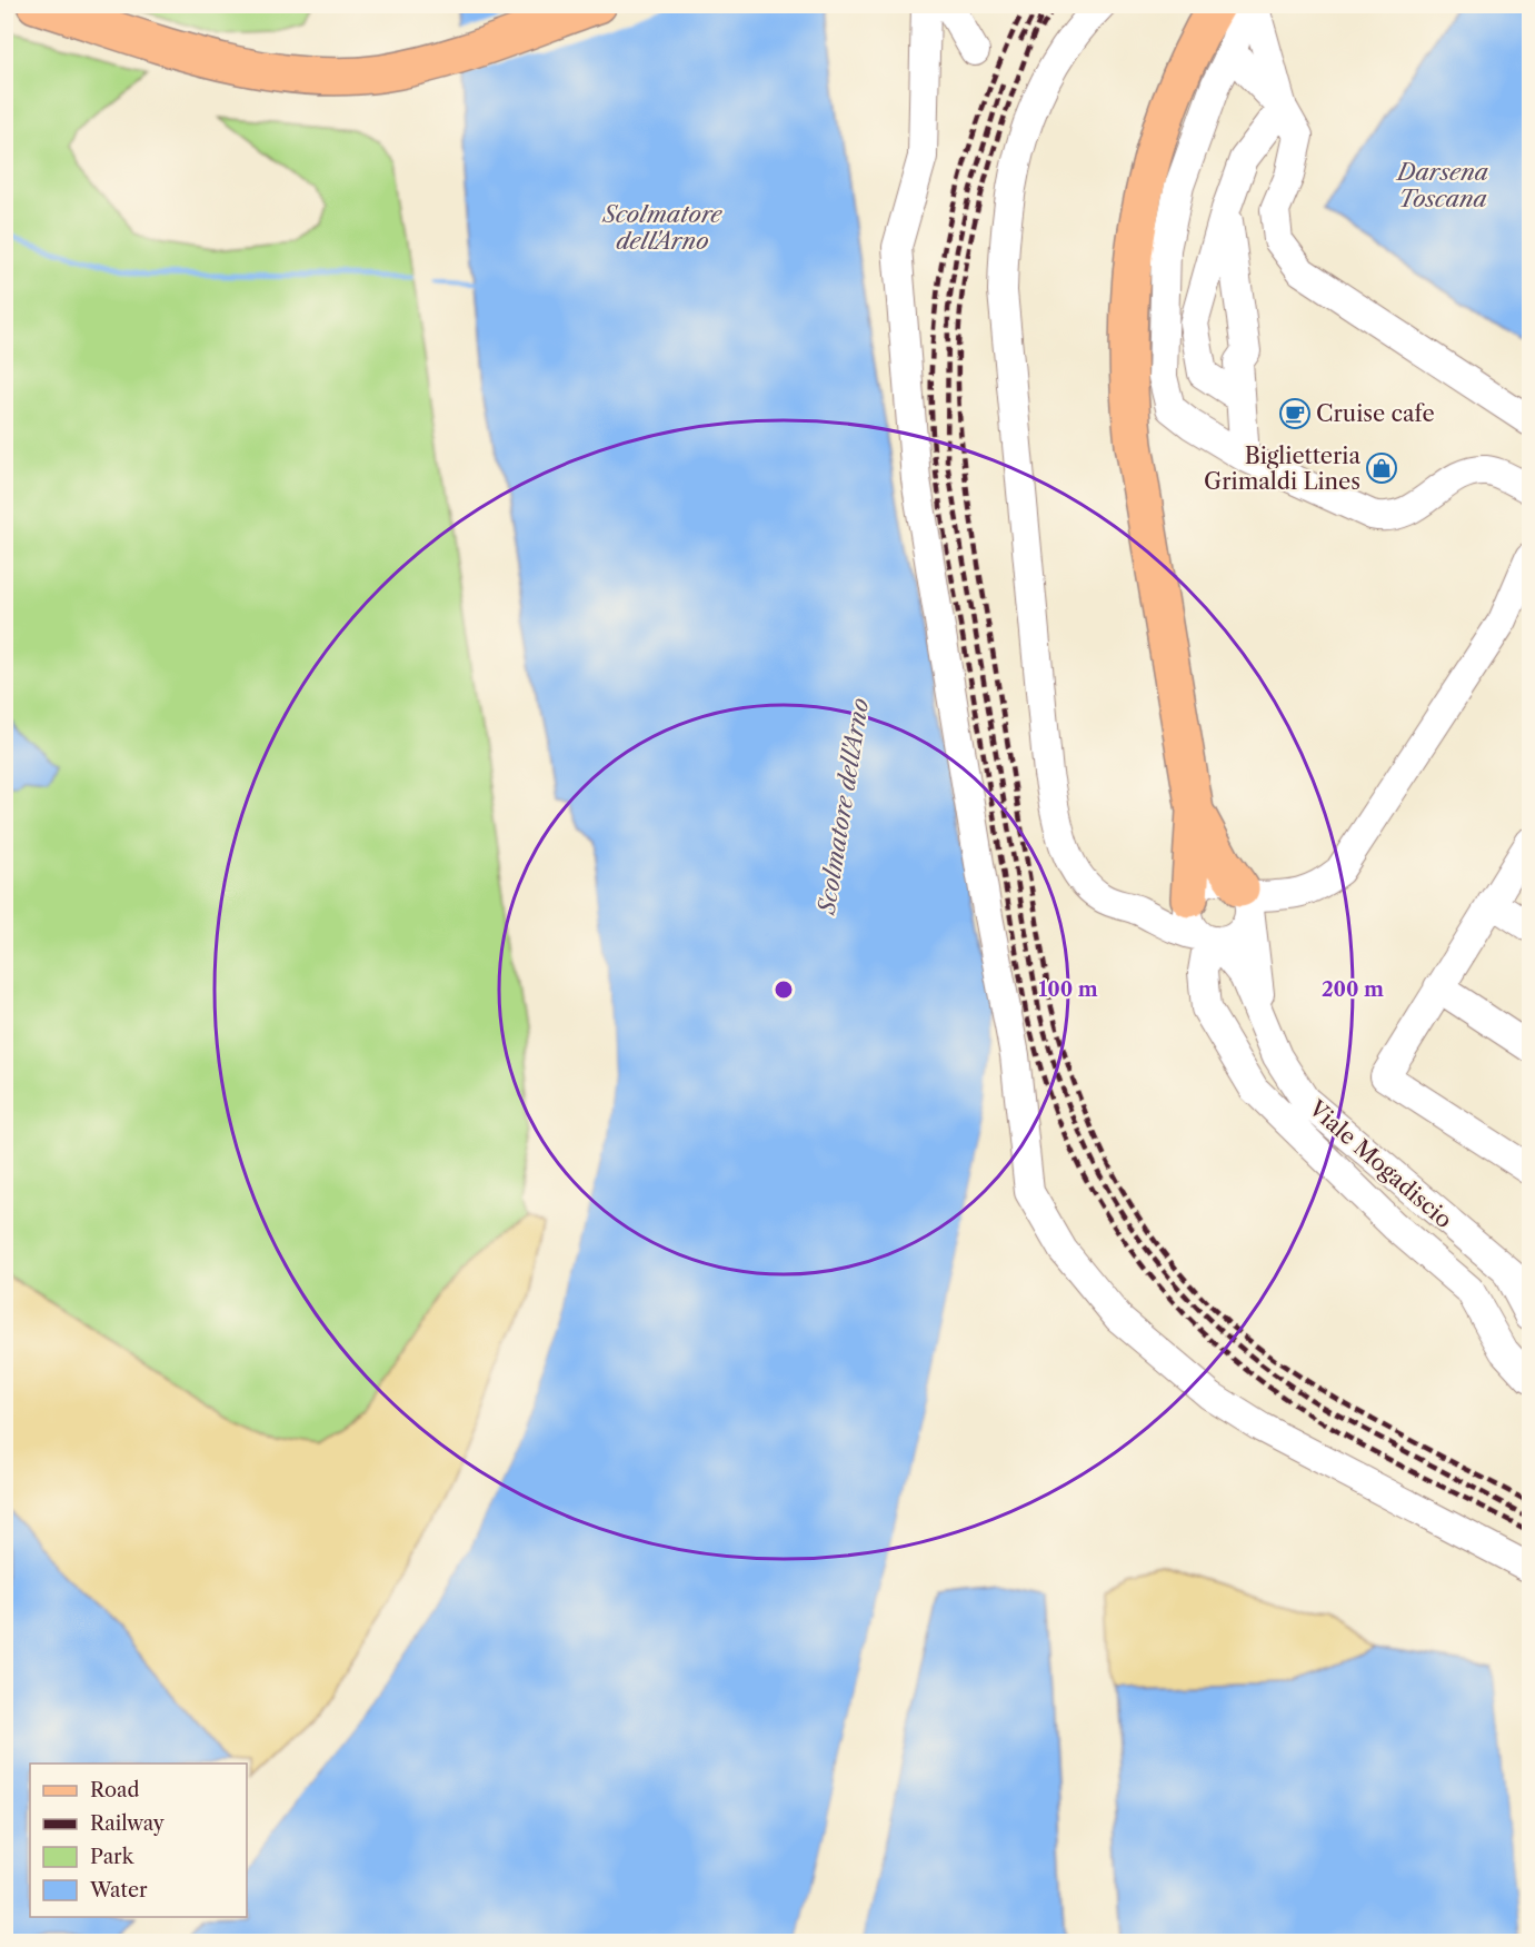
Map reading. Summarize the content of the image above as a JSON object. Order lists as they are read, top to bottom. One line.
{"streets":{"street":["Viale Mogadiscio"]},"water":["Darsena Toscana","Scolmatore dell'Arno"],"places":{"cafe":["Cruise cafe"],"shop":["Biglietteria Grimaldi Lines"]},"legend":["Road","Railway","Park","Water"],"rings":["100 m","200 m"]}
